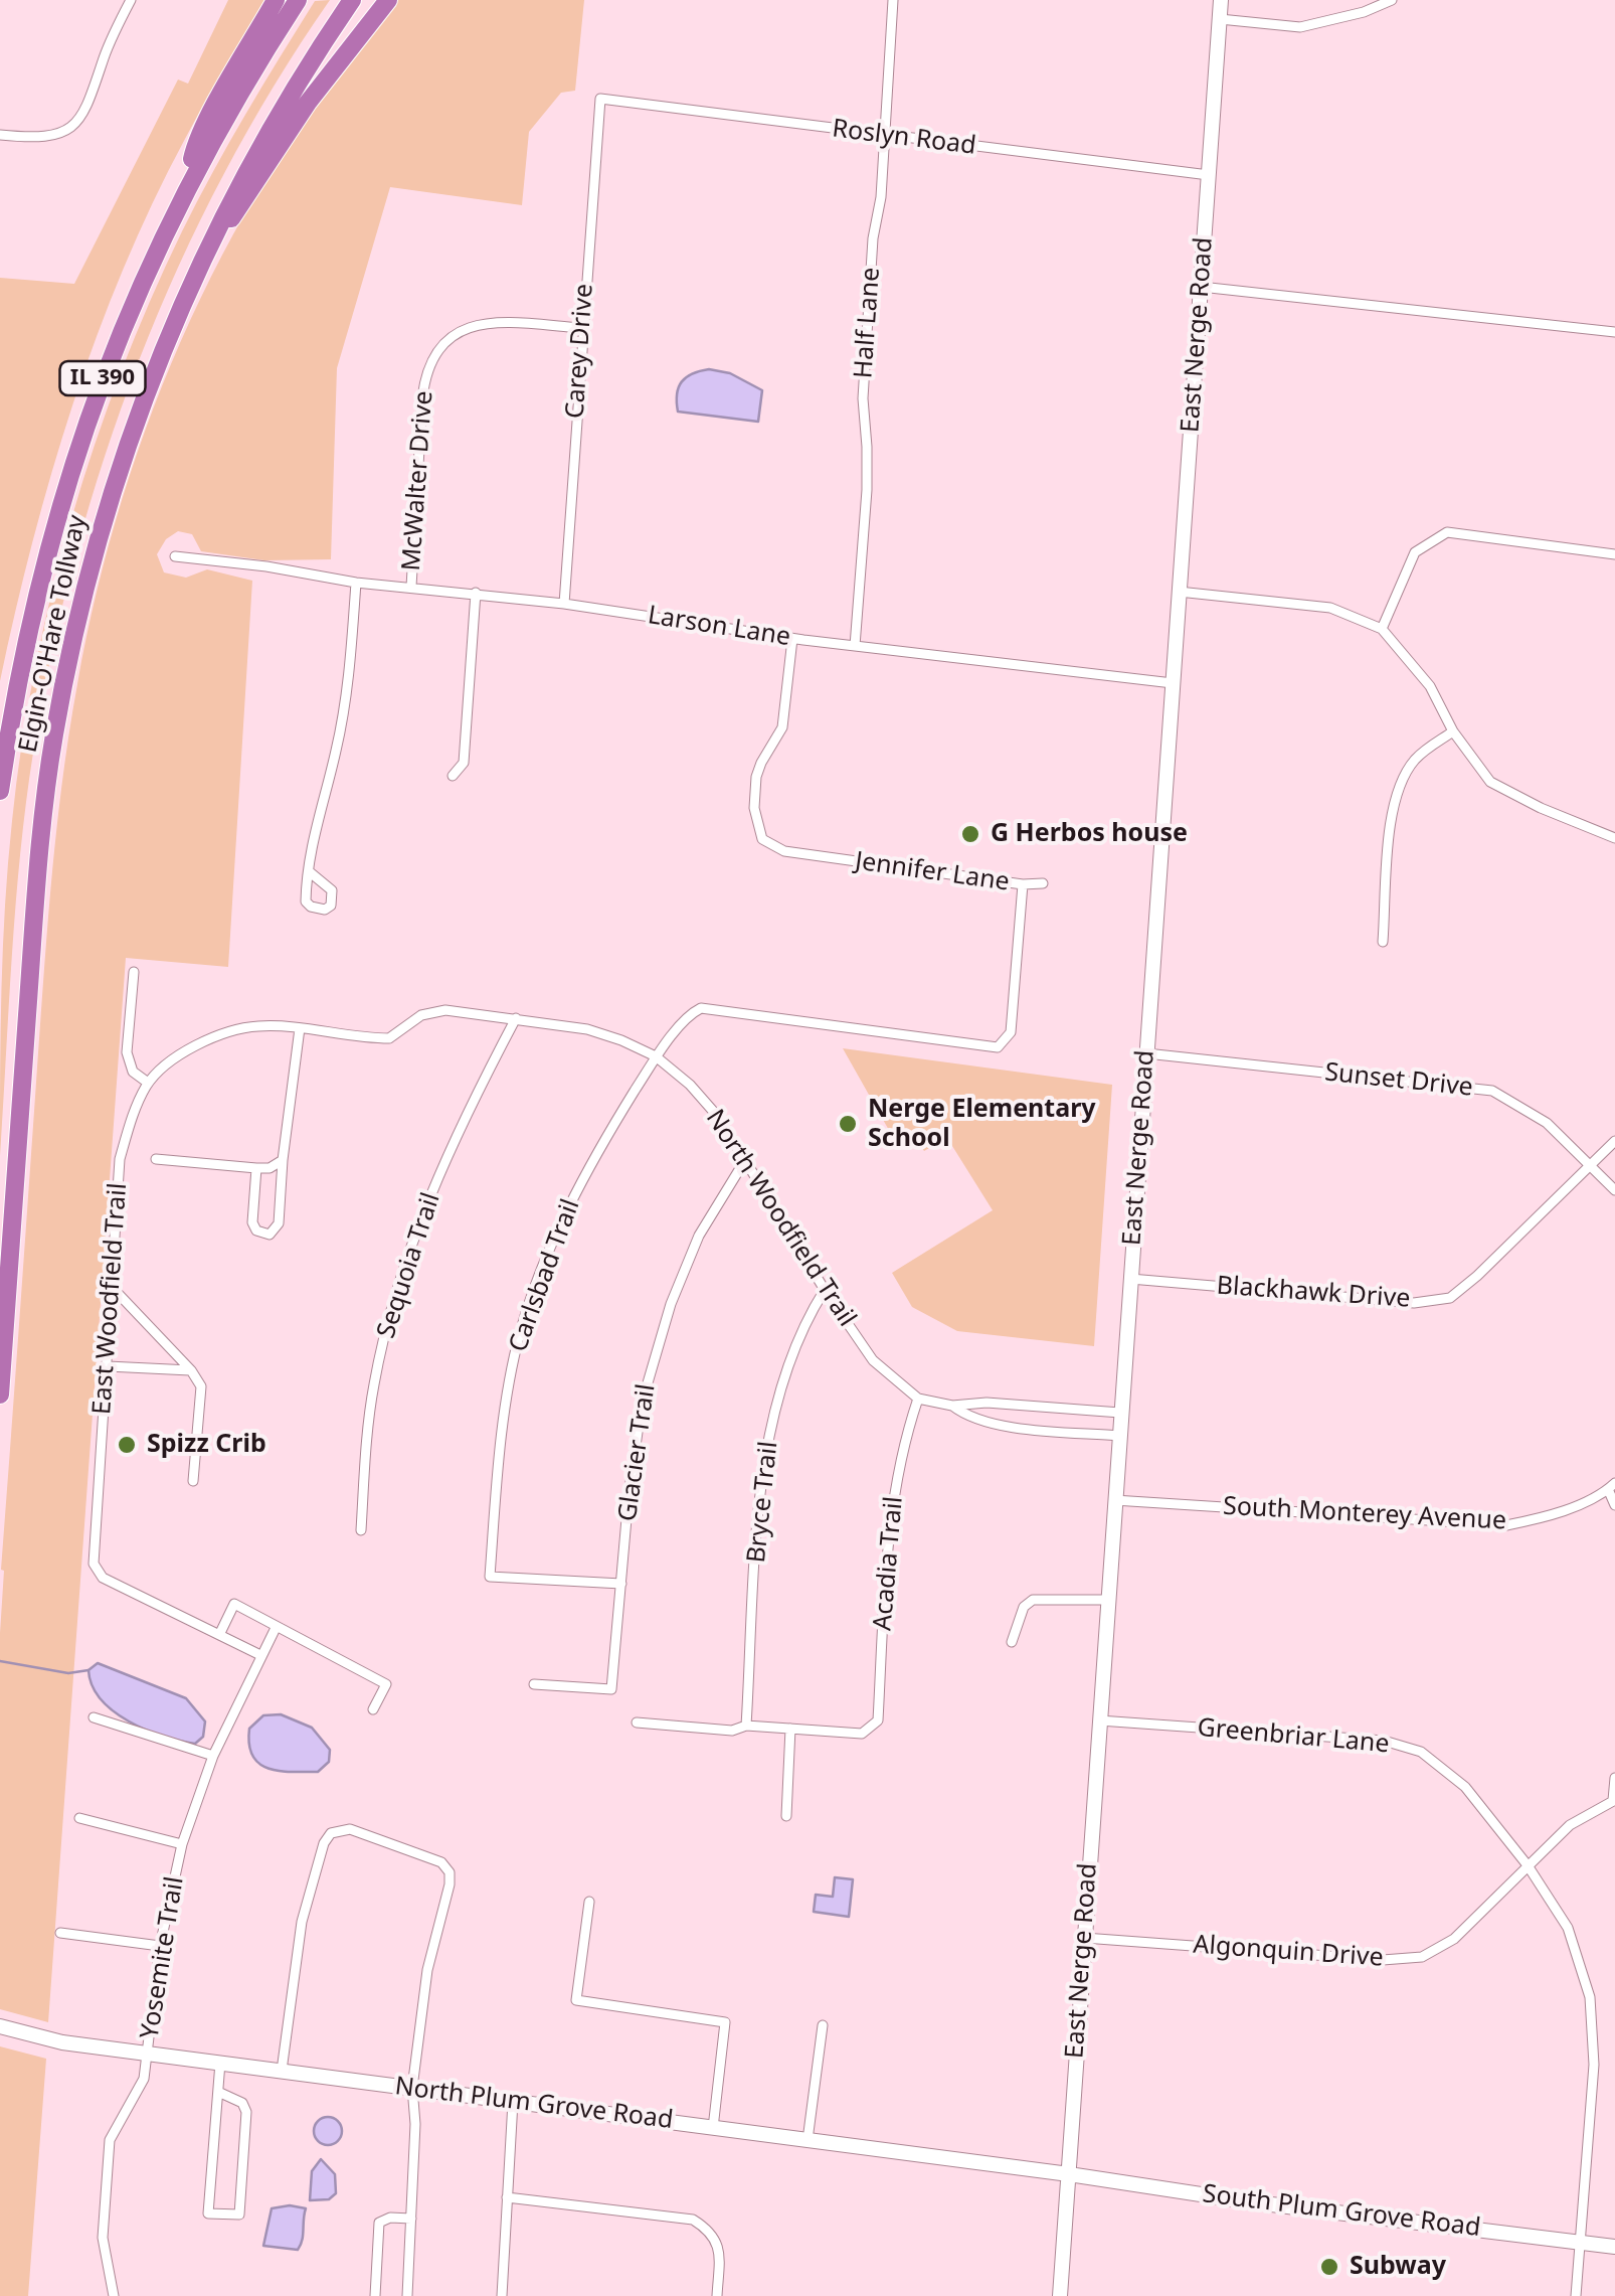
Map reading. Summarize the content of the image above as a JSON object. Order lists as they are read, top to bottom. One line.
{"streets":{"highway":["IL 390","Elgin-O'Hare Tollway"],"main road":["East Nerge Road","North Plum Grove Road","South Plum Grove Road"],"street":["Roslyn Road","Half Lane","Carey Drive","McWalter Drive","Larson Lane","Jennifer Lane","Sunset Drive","North Woodfield Trail","Sequoia Trail","Carlsbad Trail","Blackhawk Drive","East Woodfield Trail","Glacier Trail","Bryce Trail","South Monterey Avenue","Acadia Trail","Greenbriar Lane","Algonquin Drive","Yosemite Trail"]},"crossings":[["Roslyn Road","Half Lane"],["Roslyn Road","East Nerge Road"],["Roslyn Road","Carey Drive"],["Half Lane","Larson Lane"],["East Nerge Road","Larson Lane"],["East Nerge Road","Sunset Drive"],["East Nerge Road","Blackhawk Drive"],["East Nerge Road","South Monterey Avenue"],["East Nerge Road","Greenbriar Lane"],["East Nerge Road","Algonquin Drive"],["East Nerge Road","North Plum Grove Road"],["East Nerge Road","South Plum Grove Road"],["Carey Drive","McWalter Drive"],["Carey Drive","Larson Lane"],["McWalter Drive","Larson Lane"],["Larson Lane","Jennifer Lane"],["Jennifer Lane","North Woodfield Trail"],["Jennifer Lane","Carlsbad Trail"],["Sunset Drive","Blackhawk Drive"],["North Woodfield Trail","Sequoia Trail"],["North Woodfield Trail","Carlsbad Trail"],["North Woodfield Trail","East Woodfield Trail"],["North Woodfield Trail","Glacier Trail"],["North Woodfield Trail","Bryce Trail"],["North Woodfield Trail","Acadia Trail"],["Carlsbad Trail","Glacier Trail"],["Greenbriar Lane","Algonquin Drive"],["Greenbriar Lane","South Plum Grove Road"],["Yosemite Trail","North Plum Grove Road"],["North Plum Grove Road","South Plum Grove Road"]],"places":["G Herbos house","Nerge Elementary School","Spizz Crib","Subway"]}
